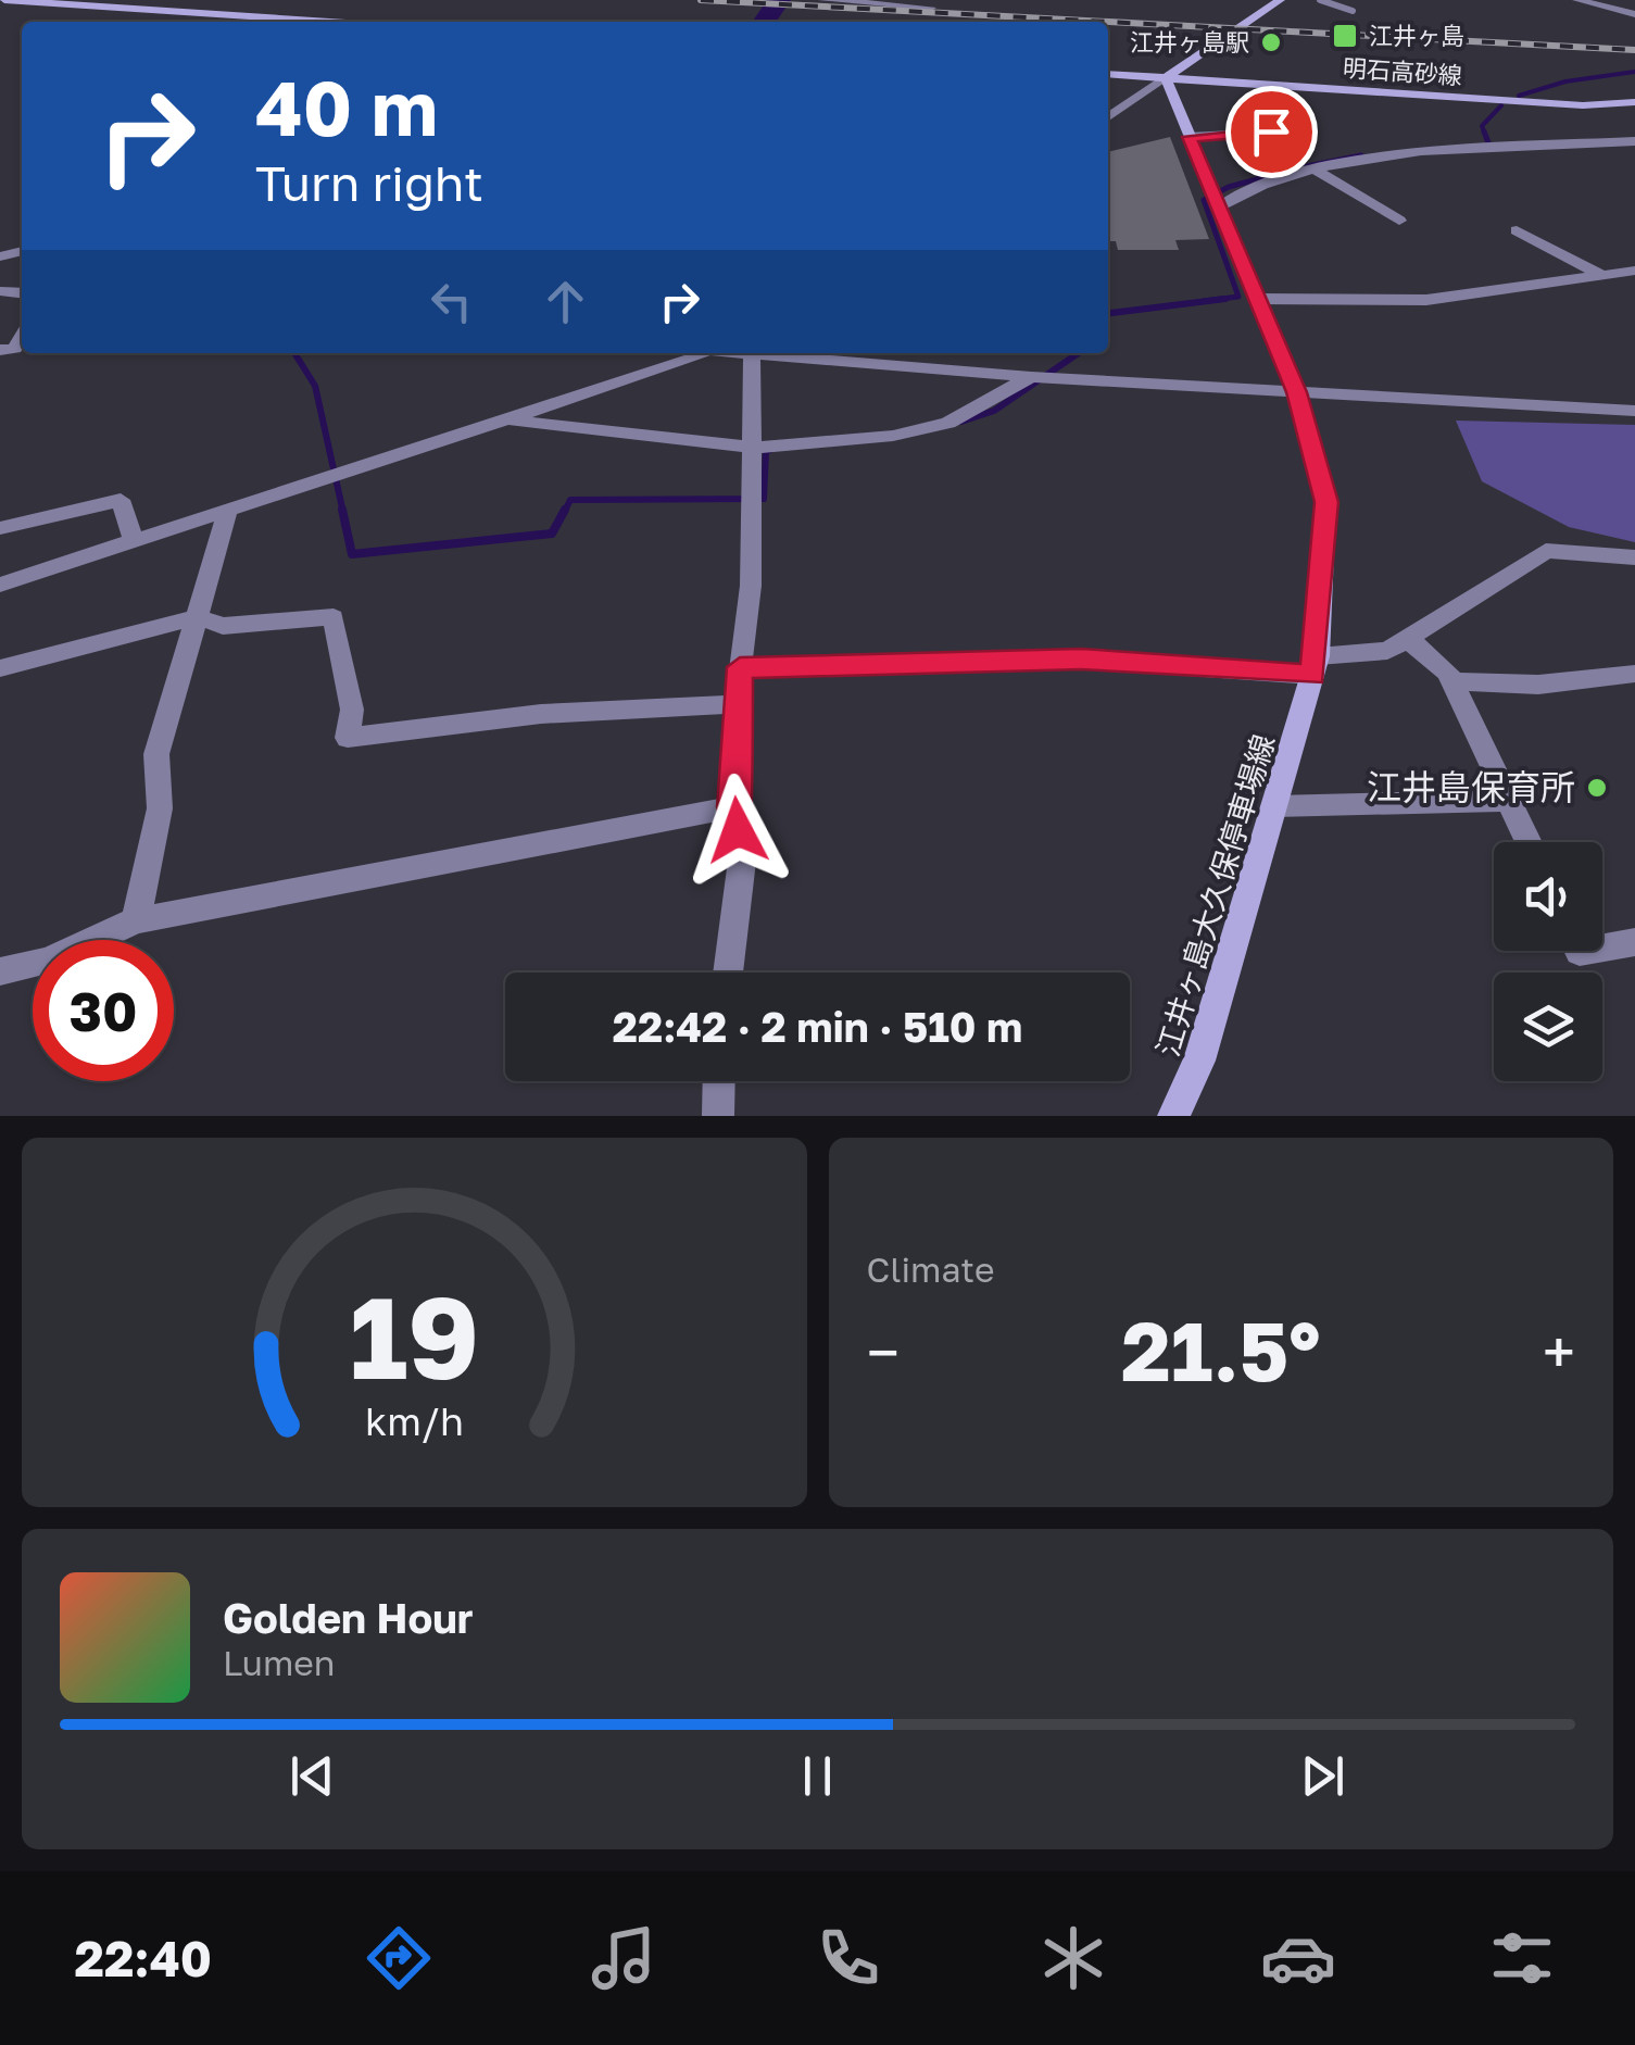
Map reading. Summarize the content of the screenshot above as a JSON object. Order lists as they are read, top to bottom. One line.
{"streets":{"main road":["明石高砂線","江井ヶ島大久保停車場線"]},"crossings":[["明石高砂線","江井ヶ島大久保停車場線"]],"places":{"transit":["江井ヶ島"],"other":["江井ヶ島駅","江井島保育所"]},"page":{"turn":["40 m","Turn right"],"limit":"30","trip":"22:42 · 2 min · 510 m","tile":"Climate","heat":["−","21.5°","+"],"song":["Golden Hour","Lumen"],"tabs":"22:40","gauge":["19","km/h"]}}
